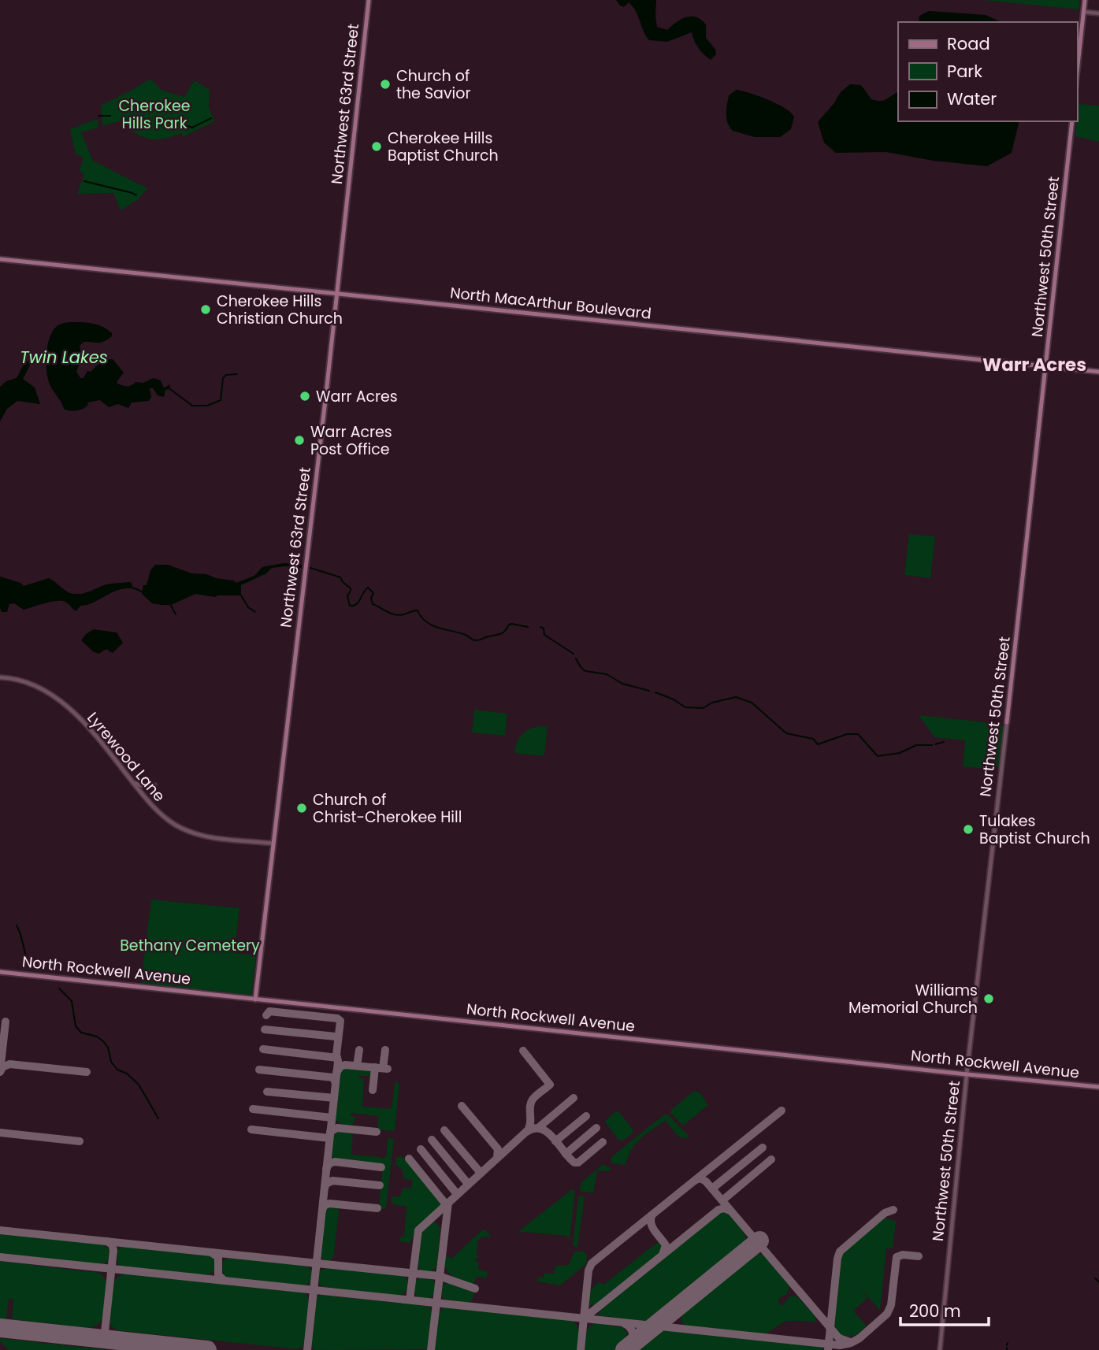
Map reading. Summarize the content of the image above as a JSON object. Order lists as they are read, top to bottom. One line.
{"streets":{"main road":["Northwest 63rd Street","Northwest 50th Street","North MacArthur Boulevard","North Rockwell Avenue"],"street":["Lyrewood Lane"]},"crossings":[["Northwest 63rd Street","North MacArthur Boulevard"],["Northwest 63rd Street","Lyrewood Lane"],["Northwest 63rd Street","North Rockwell Avenue"],["Northwest 50th Street","North MacArthur Boulevard"],["Northwest 50th Street","North Rockwell Avenue"]],"districts":["Warr Acres"],"water":["Twin Lakes"],"parks":["Cherokee Hills Park","Bethany Cemetery"],"places":["Church of the Savior","Cherokee Hills Baptist Church","Cherokee Hills Christian Church","Warr Acres","Warr Acres Post Office","Church of Christ-Cherokee Hill","Tulakes Baptist Church","Williams Memorial Church"],"legend":["Road","Park","Water"],"scale_bar":"200 m"}
